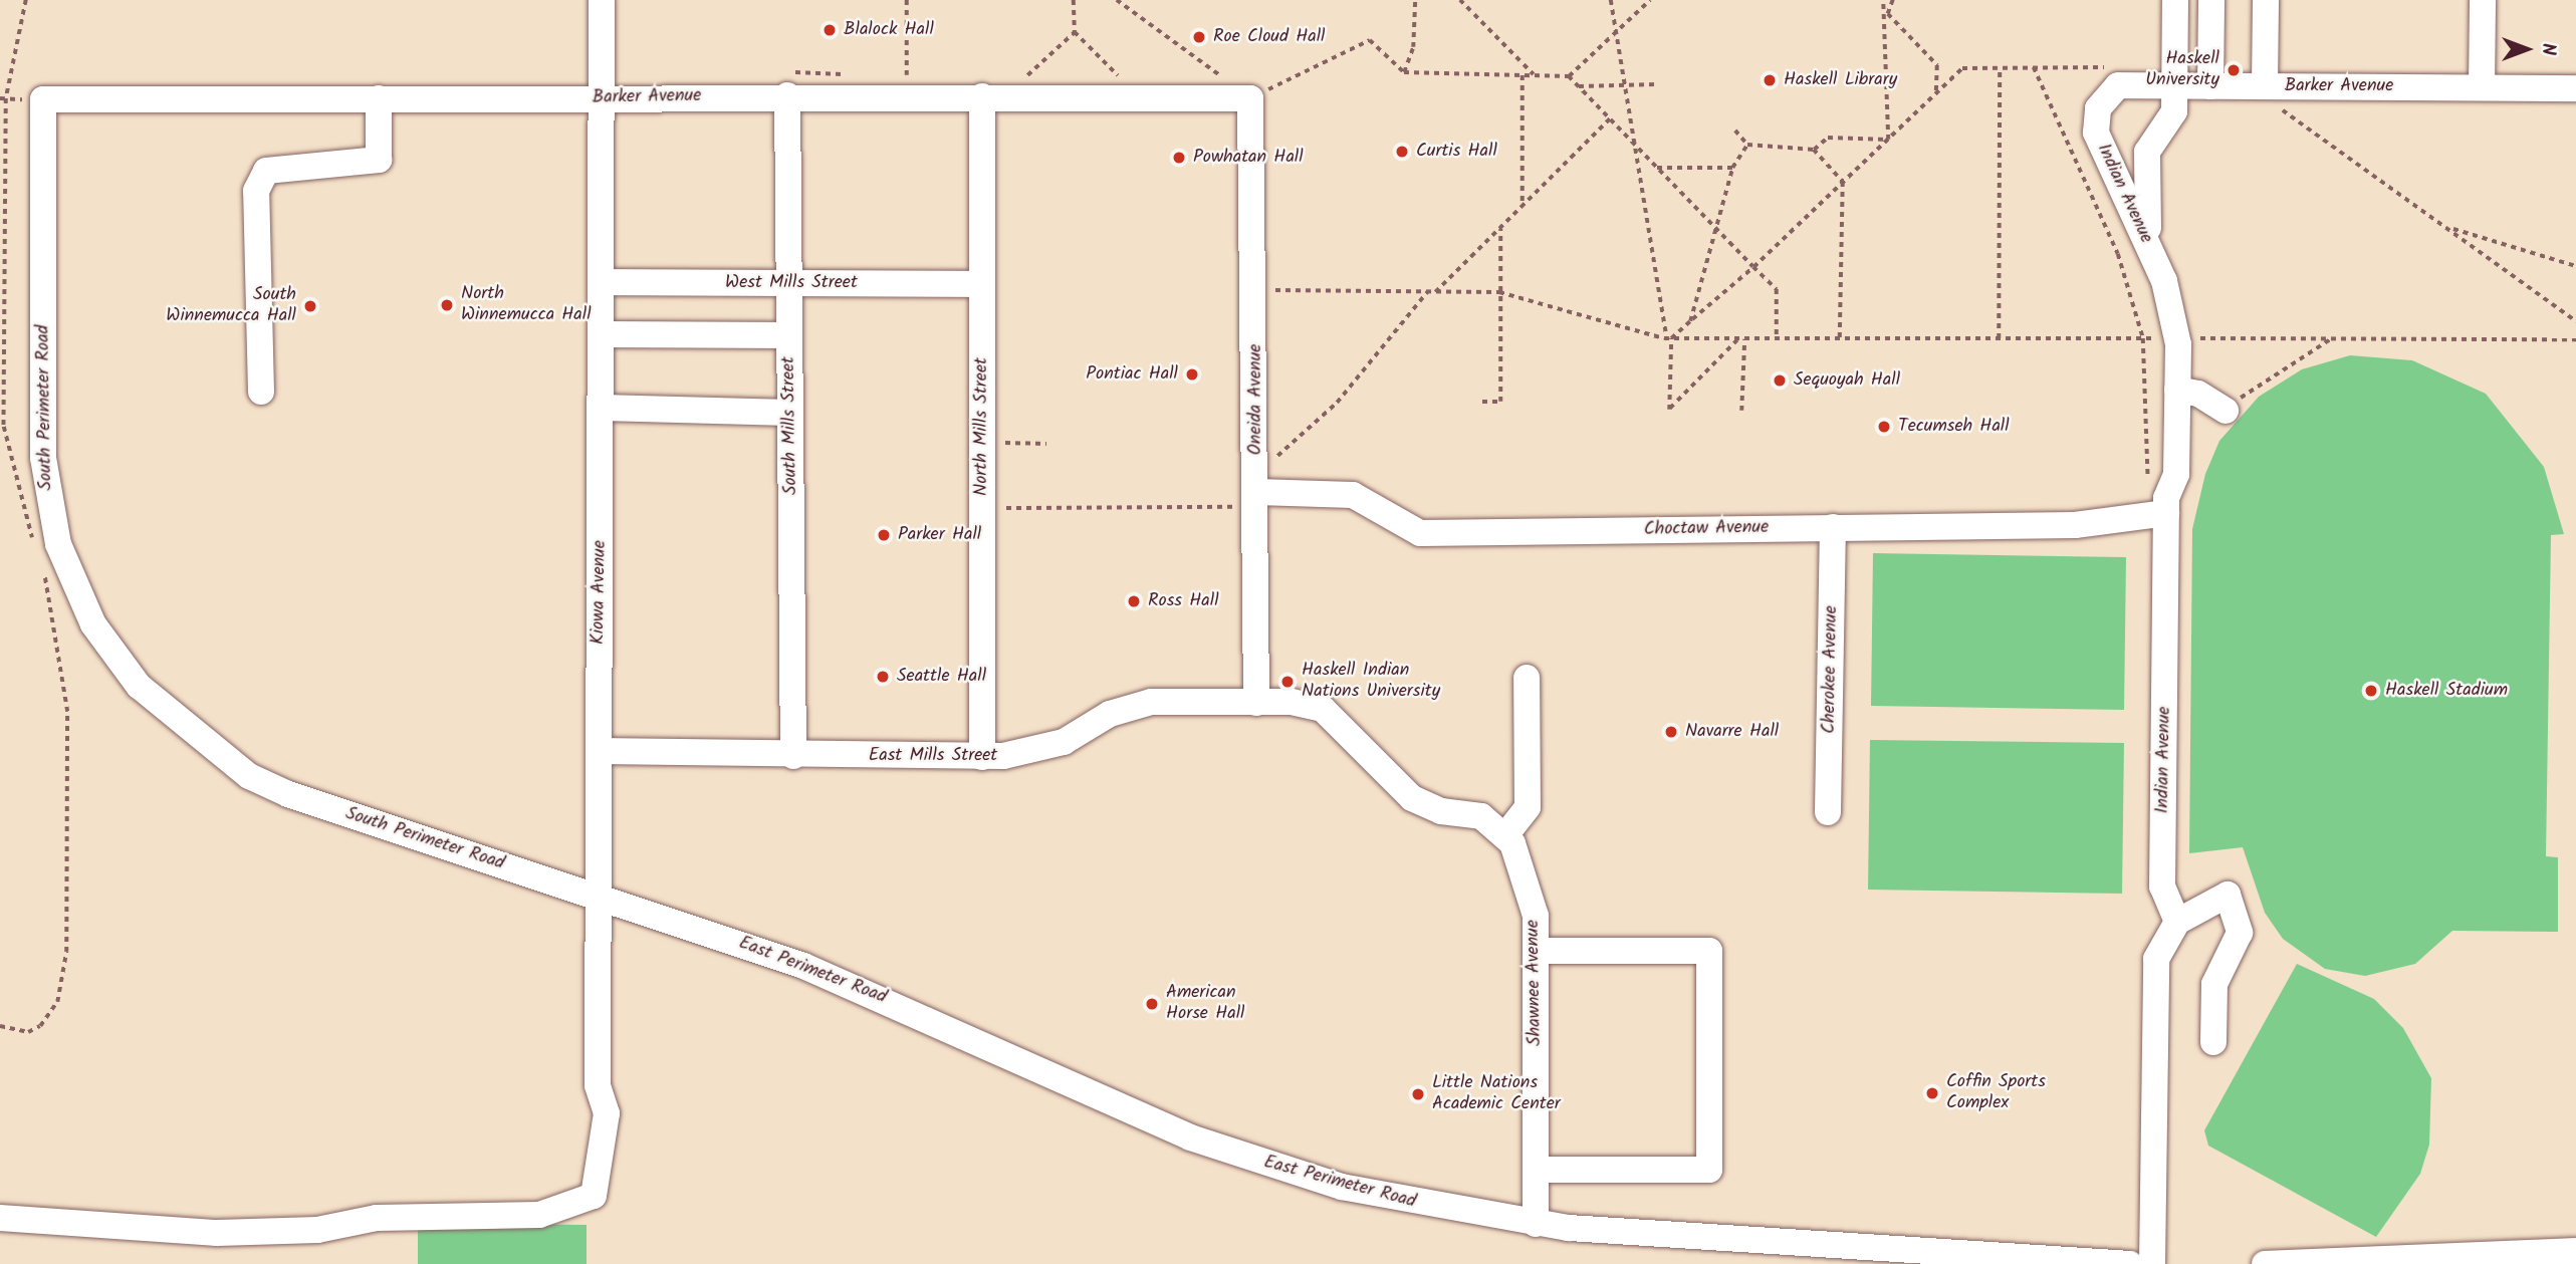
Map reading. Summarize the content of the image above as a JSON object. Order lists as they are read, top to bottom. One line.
{"streets":{"street":["Barker Avenue","Indian Avenue","West Mills Street","Oneida Avenue","South Perimeter Road","South Mills Street","North Mills Street","Choctaw Avenue","Kiowa Avenue","Cherokee Avenue","East Mills Street","East Perimeter Road","Shawnee Avenue"]},"crossings":[["Barker Avenue","Indian Avenue"],["Barker Avenue","Oneida Avenue"],["Barker Avenue","South Perimeter Road"],["Barker Avenue","South Mills Street"],["Barker Avenue","North Mills Street"],["Barker Avenue","Kiowa Avenue"],["Indian Avenue","Choctaw Avenue"],["West Mills Street","South Mills Street"],["West Mills Street","North Mills Street"],["West Mills Street","Kiowa Avenue"],["Oneida Avenue","Choctaw Avenue"],["Oneida Avenue","East Mills Street"],["South Perimeter Road","Kiowa Avenue"],["South Perimeter Road","East Perimeter Road"],["South Mills Street","East Mills Street"],["North Mills Street","East Mills Street"],["Choctaw Avenue","Cherokee Avenue"],["Kiowa Avenue","East Mills Street"],["Kiowa Avenue","East Perimeter Road"],["East Perimeter Road","Shawnee Avenue"]],"places":["Blalock Hall","Roe Cloud Hall","Haskell University","Haskell Library","Curtis Hall","Powhatan Hall","North Winnemucca Hall","South Winnemucca Hall","Pontiac Hall","Sequoyah Hall","Tecumseh Hall","Parker Hall","Ross Hall","Seattle Hall","Haskell Indian Nations University","Haskell Stadium","Navarre Hall","American Horse Hall","Coffin Sports Complex","Little Nations Academic Center"],"north":"right"}
